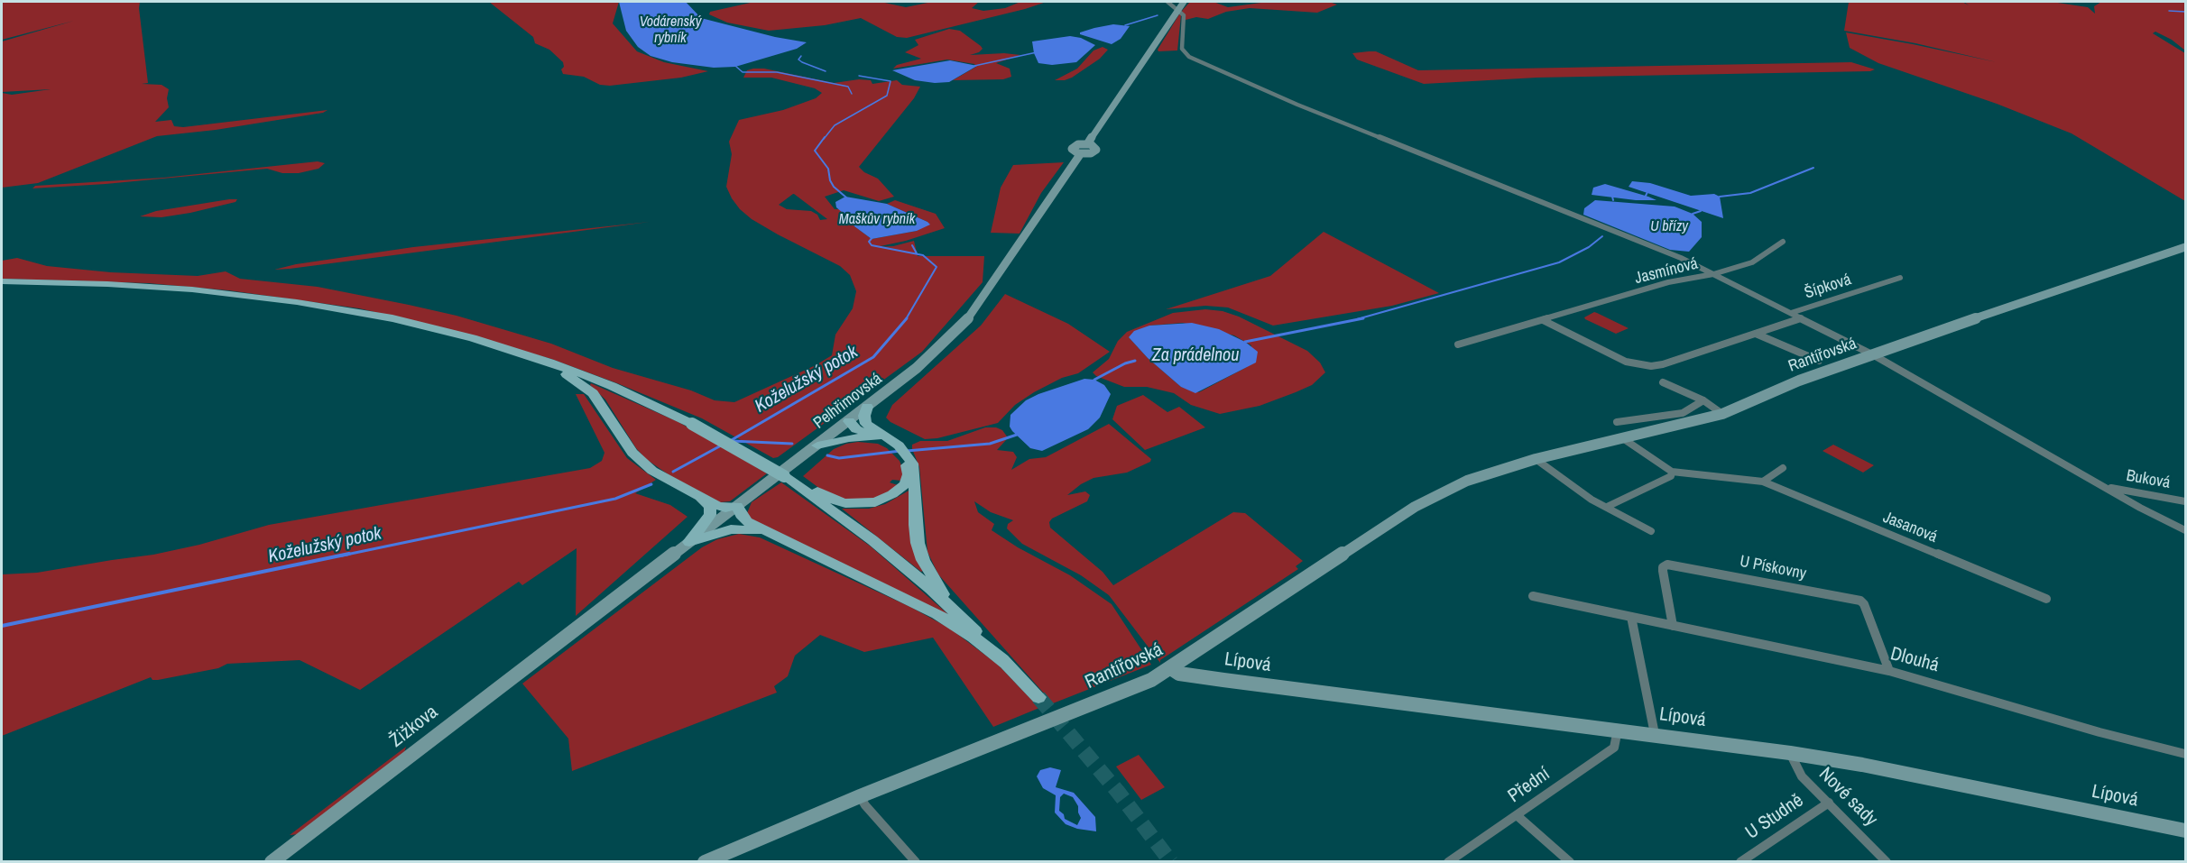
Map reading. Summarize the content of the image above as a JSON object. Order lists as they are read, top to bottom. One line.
{"streets":{"street":["Jasmínová","Šípková","Rantířovská","Pelhřimovská","Buková","Jasanová","U Pískovny","Dlouhá","Lípová","Žižkova","Přední","Nové sady","U Studně"]},"crossings":[["Jasmínová","Šípková"],["Šípková","Rantířovská"],["Šípková","Buková"],["Rantířovská","Lípová"],["Pelhřimovská","Žižkova"],["U Pískovny","Dlouhá"],["Lípová","Přední"],["Lípová","Nové sady"],["Nové sady","U Studně"]],"water":["Vodárenský rybník","Maškův rybník","U břízy","Za prádelnou","Koželužský potok"]}
